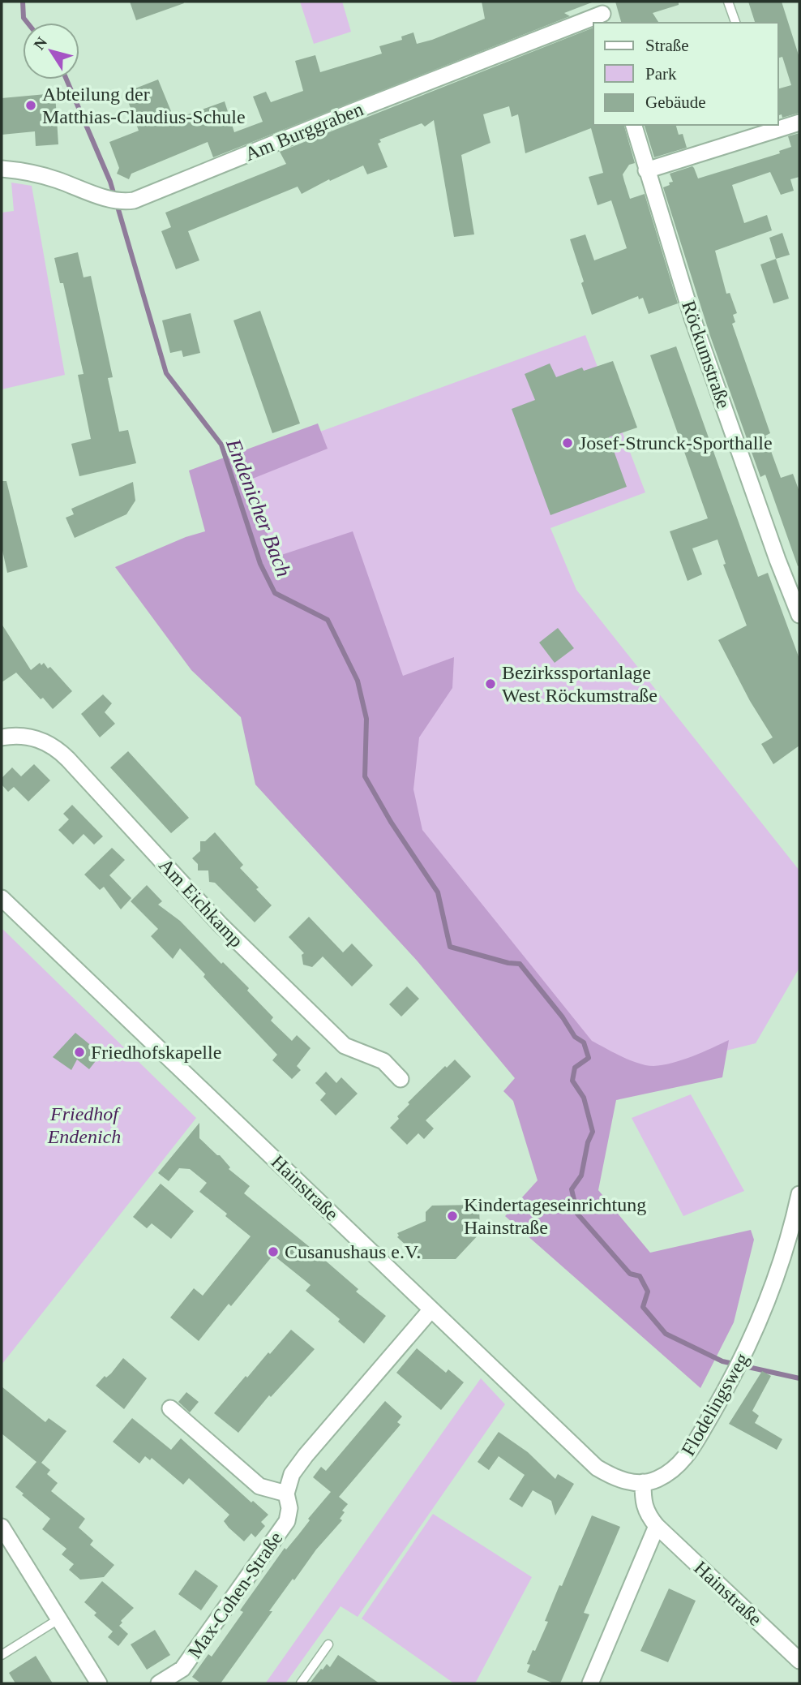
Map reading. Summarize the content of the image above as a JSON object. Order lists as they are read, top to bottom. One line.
{"streets":{"street":["Am Burggraben","Röckumstraße","Am Eichkamp","Hainstraße","Flodelingsweg","Max-Cohen-Straße"]},"crossings":[["Hainstraße","Flodelingsweg"],["Hainstraße","Max-Cohen-Straße"]],"water":["Endenicher Bach"],"parks":["Friedhof Endenich"],"places":["Abteilung der Matthias-Claudius-Schule","Josef-Strunck-Sporthalle","Bezirkssportanlage West Röckumstraße","Friedhofskapelle","Kindertageseinrichtung Hainstraße","Cusanushaus e.V."],"legend":["Straße","Park","Gebäude"],"north":"top left"}
